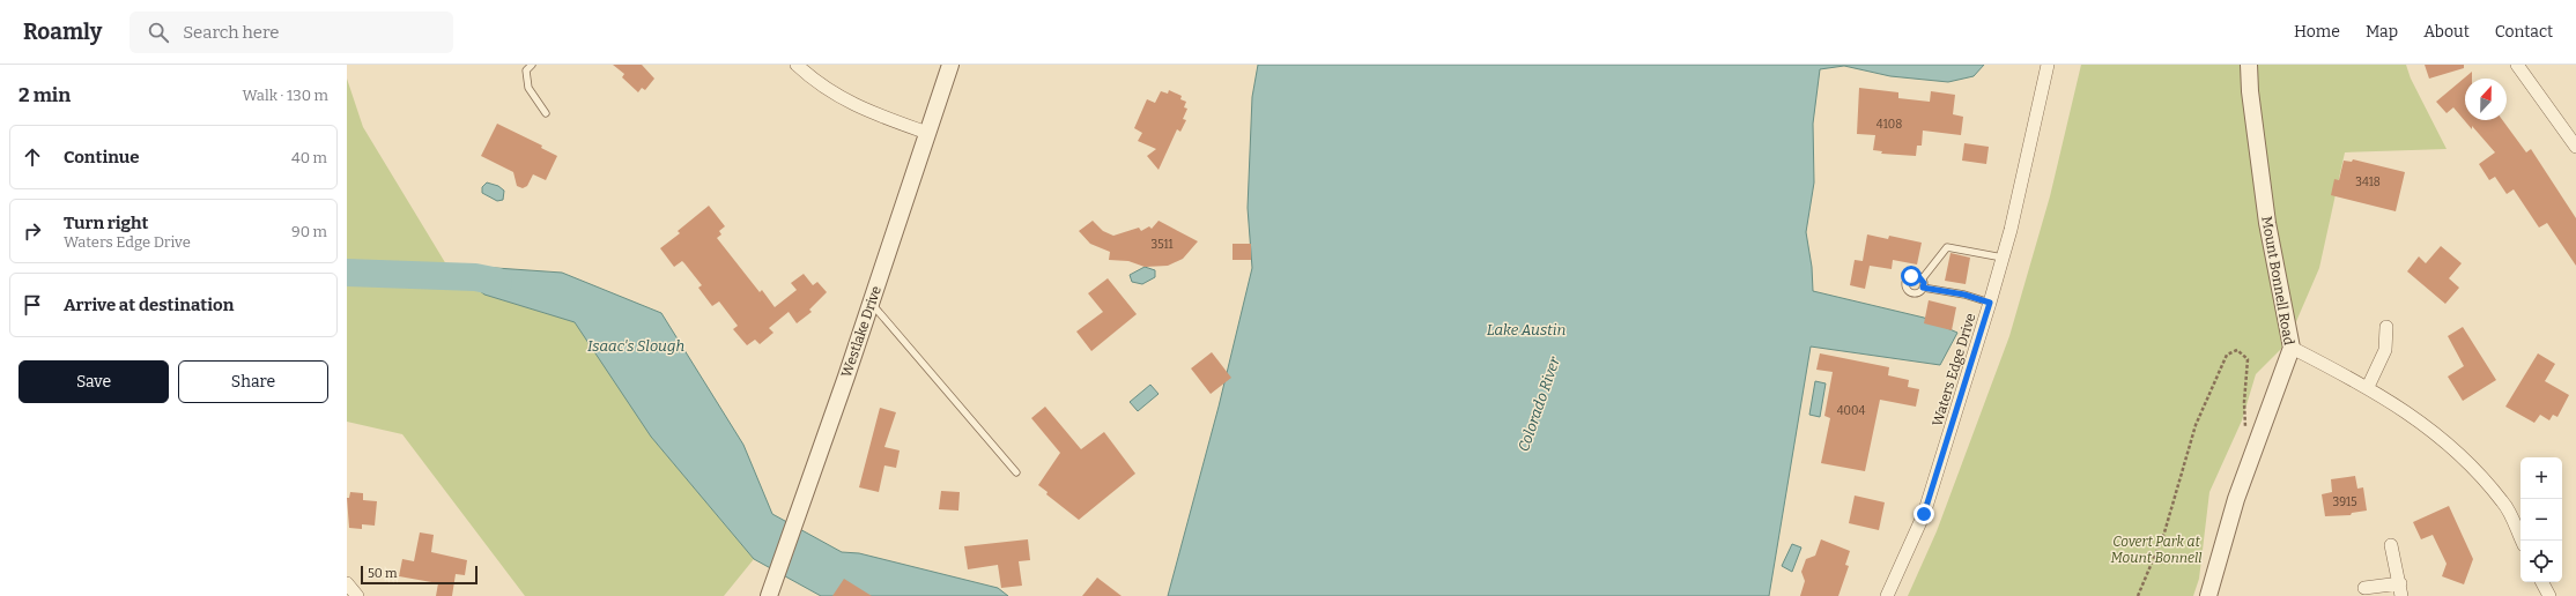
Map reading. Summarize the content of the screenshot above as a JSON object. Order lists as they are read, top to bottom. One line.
{"streets":{"street":["Mount Bonnell Road","Westlake Drive","Waters Edge Drive"]},"water":["Lake Austin","Isaac's Slough","Colorado River"],"parks":["Covert Park at Mount Bonnell"],"house_numbers":["4108","3418","3511","4004","3915"],"scale_bar":"50 m","north":"top","page":{"header":"Roamly","search":"Search here","nav":["Home","Map","About","Contact"],"heading":["2 min","Walk · 130 m"],"list":[["Continue","40 m"],["Turn right","Waters Edge Drive","90 m"],"Arrive at destination"],"buttons":["Save","Share"],"map_buttons":["+","−"],"scale":"50 m"}}
